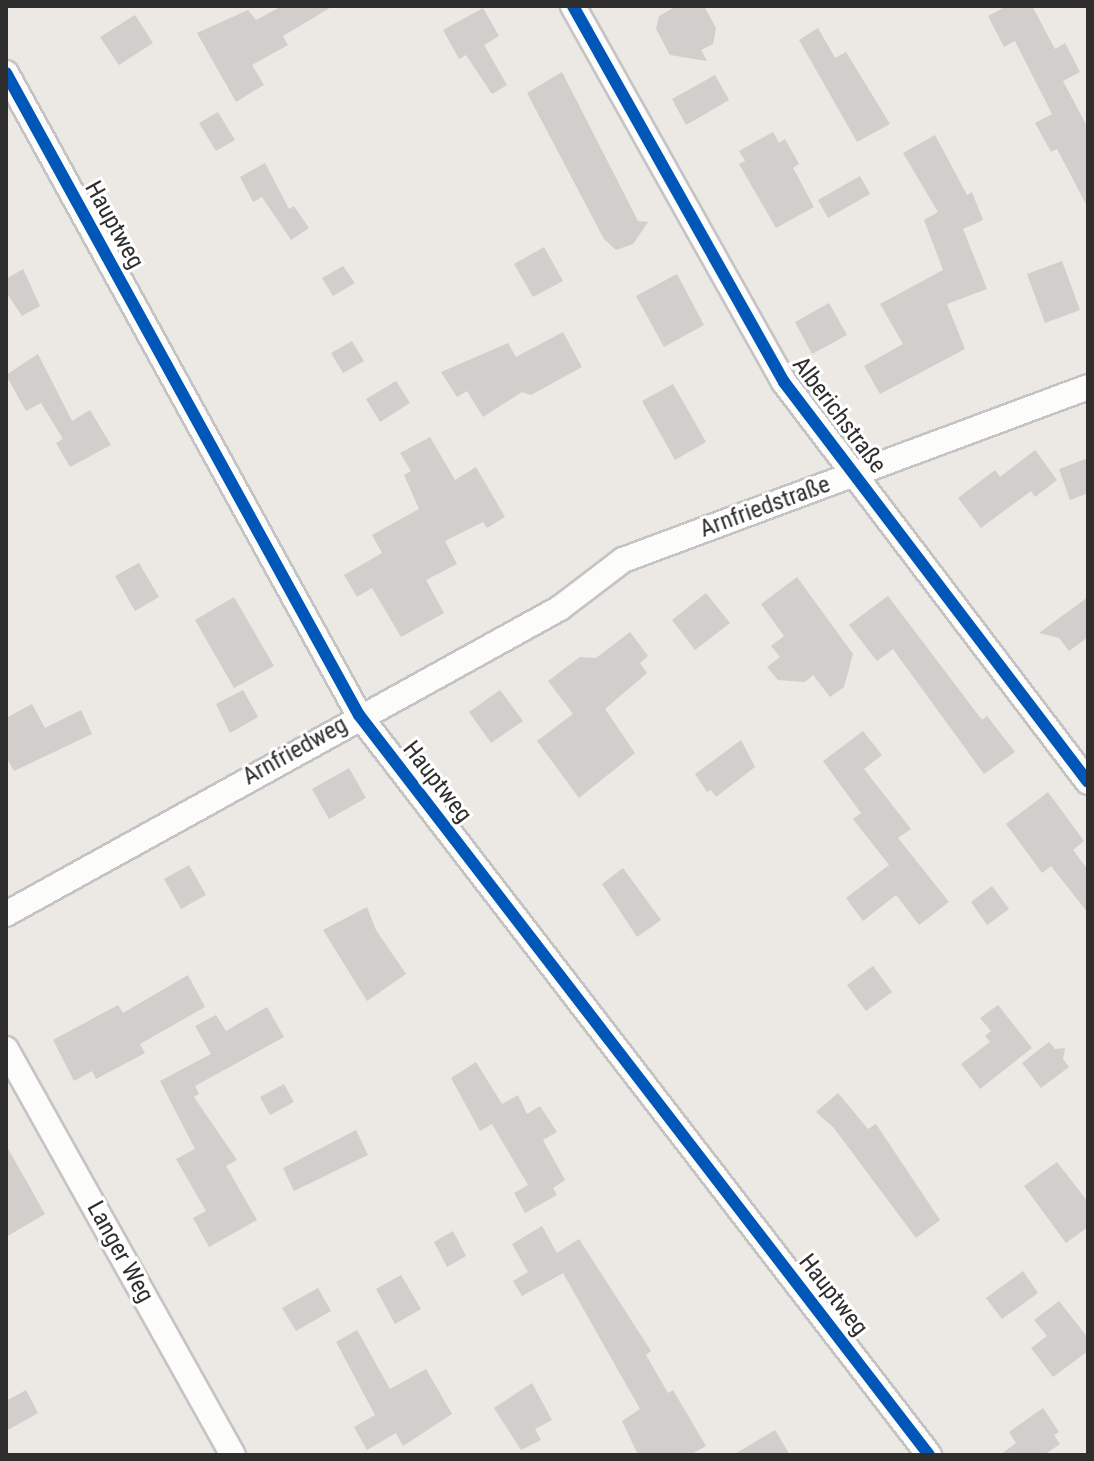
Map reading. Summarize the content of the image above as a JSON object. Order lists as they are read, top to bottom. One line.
{"streets":{"street":["Hauptweg","Alberichstraße","Arnfriedstraße","Arnfriedweg","Langer Weg"]},"crossings":[["Hauptweg","Arnfriedweg"],["Alberichstraße","Arnfriedstraße"],["Arnfriedstraße","Arnfriedweg"]]}
